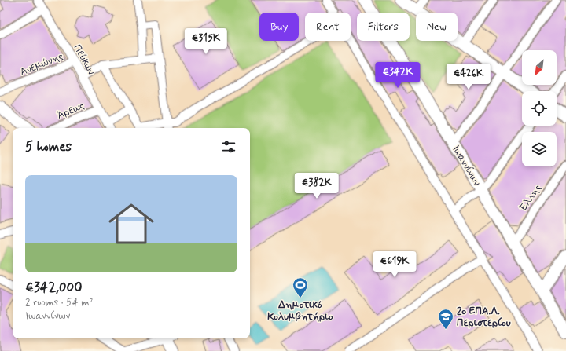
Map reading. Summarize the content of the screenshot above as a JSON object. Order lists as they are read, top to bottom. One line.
{"streets":{"street":["Πεύκων","Ανεμώνης","Άρεως","Ιωαννίνων","Έλλης"]},"crossings":[["Πεύκων","Ανεμώνης"],["Πεύκων","Άρεως"],["Ιωαννίνων","Έλλης"]],"places":{"sports":["Δημοτικό Κολυμβητήριο"],"school or university":["2ο ΕΠΑ.Λ. Περιστερίου"]},"north":"bottom left","page":{"chip":["Buy","Rent","Filters","New"],"price":["€315K","€342K","€426K","€382K","€619K"],"heading":"5 homes","list":[{"name":"€342,000","note":"2 rooms · 54 m² · Ιωαννίνων"}]}}
